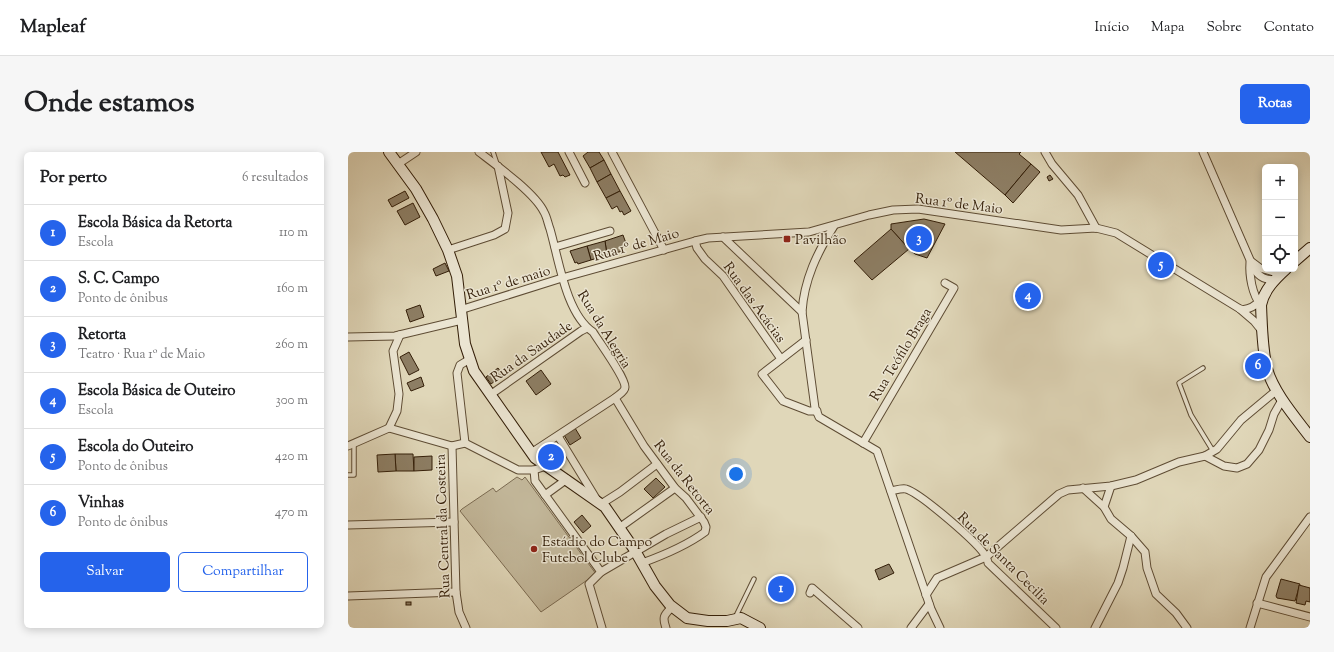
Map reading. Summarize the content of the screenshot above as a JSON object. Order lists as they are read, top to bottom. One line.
{"streets":{"street":["Rua 1º de Maio","Rua 1º de maio","Rua das Acácias","Rua da Alegria","Rua da Saudade","Rua Teófilo Braga","Rua da Retorta","Rua Central da Costeira","Rua de Santa Cecilia"]},"crossings":[["Rua 1º de Maio","Rua 1º de maio"],["Rua 1º de Maio","Rua das Acácias"],["Rua 1º de Maio","Rua da Alegria"],["Rua 1º de maio","Rua da Alegria"],["Rua da Alegria","Rua da Saudade"],["Rua da Alegria","Rua da Retorta"]],"places":{"transit":["Pavilhão"],"other":["Estádio do Campo Futebol Clube"]},"page":{"header":"Mapleaf","nav":["Início","Mapa","Sobre","Contato"],"title":"Onde estamos","buttons":["Rotas",["Salvar","Compartilhar"]],"heading":["Por perto","6 resultados"],"map_buttons":["+","−"],"list":[{"mark":"1","name":"Escola Básica da Retorta","note":"Escola","value":"110 m"},{"mark":"2","name":"S. C. Campo","note":"Ponto de ônibus","value":"160 m"},{"mark":"3","name":"Retorta","note":"Teatro · Rua 1º de Maio","value":"260 m"},{"mark":"4","name":"Escola Básica de Outeiro","note":"Escola","value":"300 m"},{"mark":"5","name":"Escola do Outeiro","note":"Ponto de ônibus","value":"420 m"},{"mark":"6","name":"Vinhas","note":"Ponto de ônibus","value":"470 m"}],"pins":["3","5","4","6","2","1"]}}
